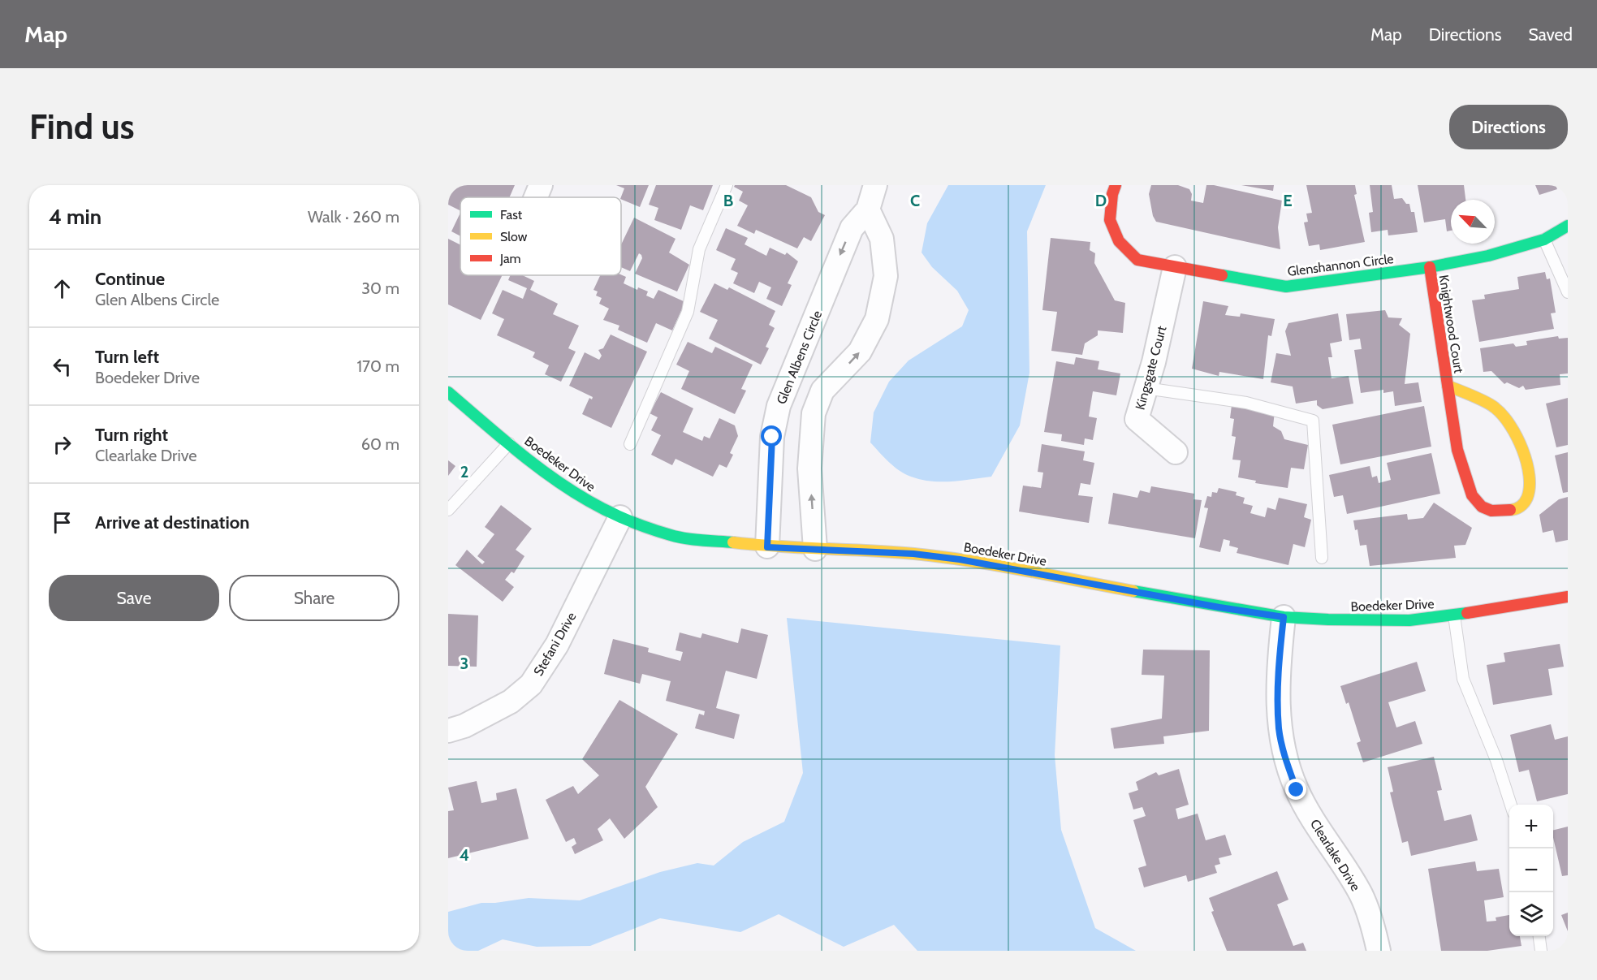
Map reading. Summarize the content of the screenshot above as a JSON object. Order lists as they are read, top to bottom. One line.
{"streets":{"street":["Glenshannon Circle","Knightwood Court","Glen Albens Circle","Kingsgate Court","Boedeker Drive","Stefani Drive","Clearlake Drive"]},"crossings":[["Glenshannon Circle","Knightwood Court"],["Glenshannon Circle","Kingsgate Court"],["Glen Albens Circle","Boedeker Drive"],["Boedeker Drive","Stefani Drive"],["Boedeker Drive","Clearlake Drive"]],"legend":["Fast","Slow","Jam"],"north":"top left","page":{"header":"Map","nav":["Map","Directions","Saved"],"buttons":["Directions",["Save","Share"]],"title":"Find us","heading":["4 min","Walk · 260 m"],"list":[["Continue","Glen Albens Circle","30 m"],["Turn left","Boedeker Drive","170 m"],["Turn right","Clearlake Drive","60 m"],"Arrive at destination"],"map_buttons":["+","−"]},"grid":{"columns":["B","C","D","E"],"rows":["2","3","4"]}}
